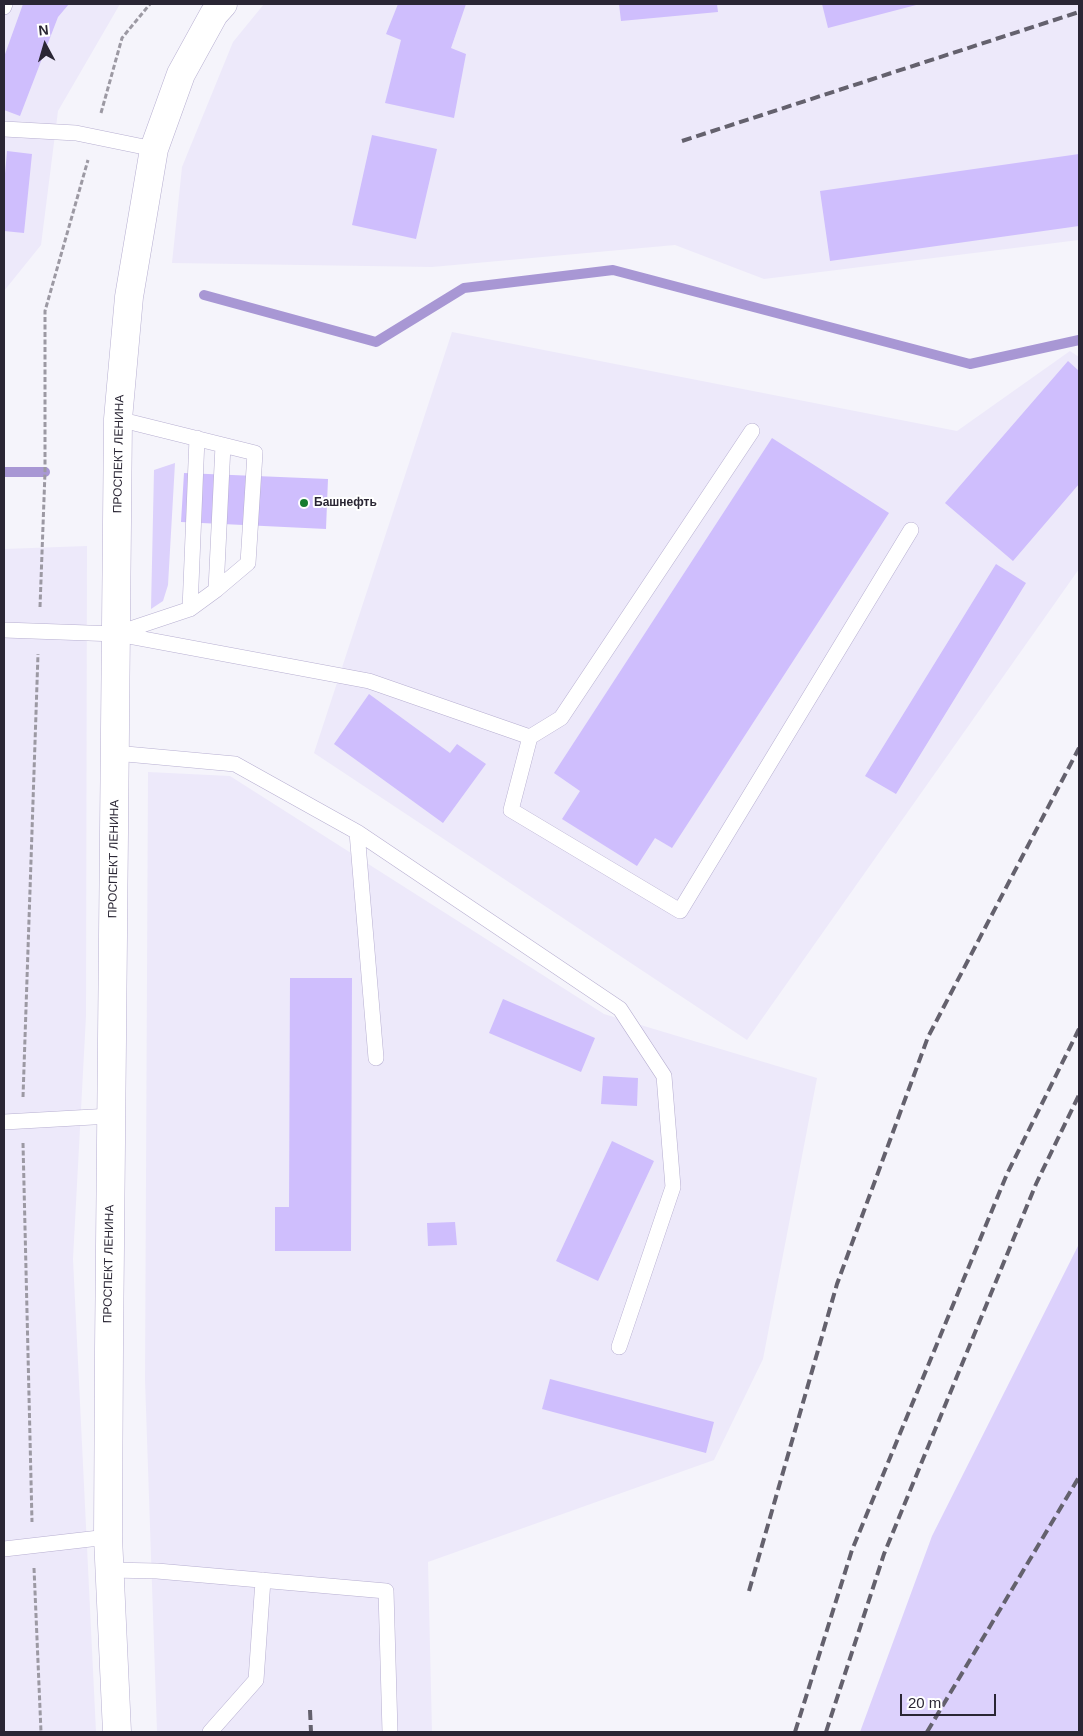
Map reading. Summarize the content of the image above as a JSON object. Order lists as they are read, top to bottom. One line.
{"streets":{"main road":["ПРОСПЕКТ ЛЕНИНА"]},"places":["Башнефть"],"scale_bar":"20 m","north":"top"}
